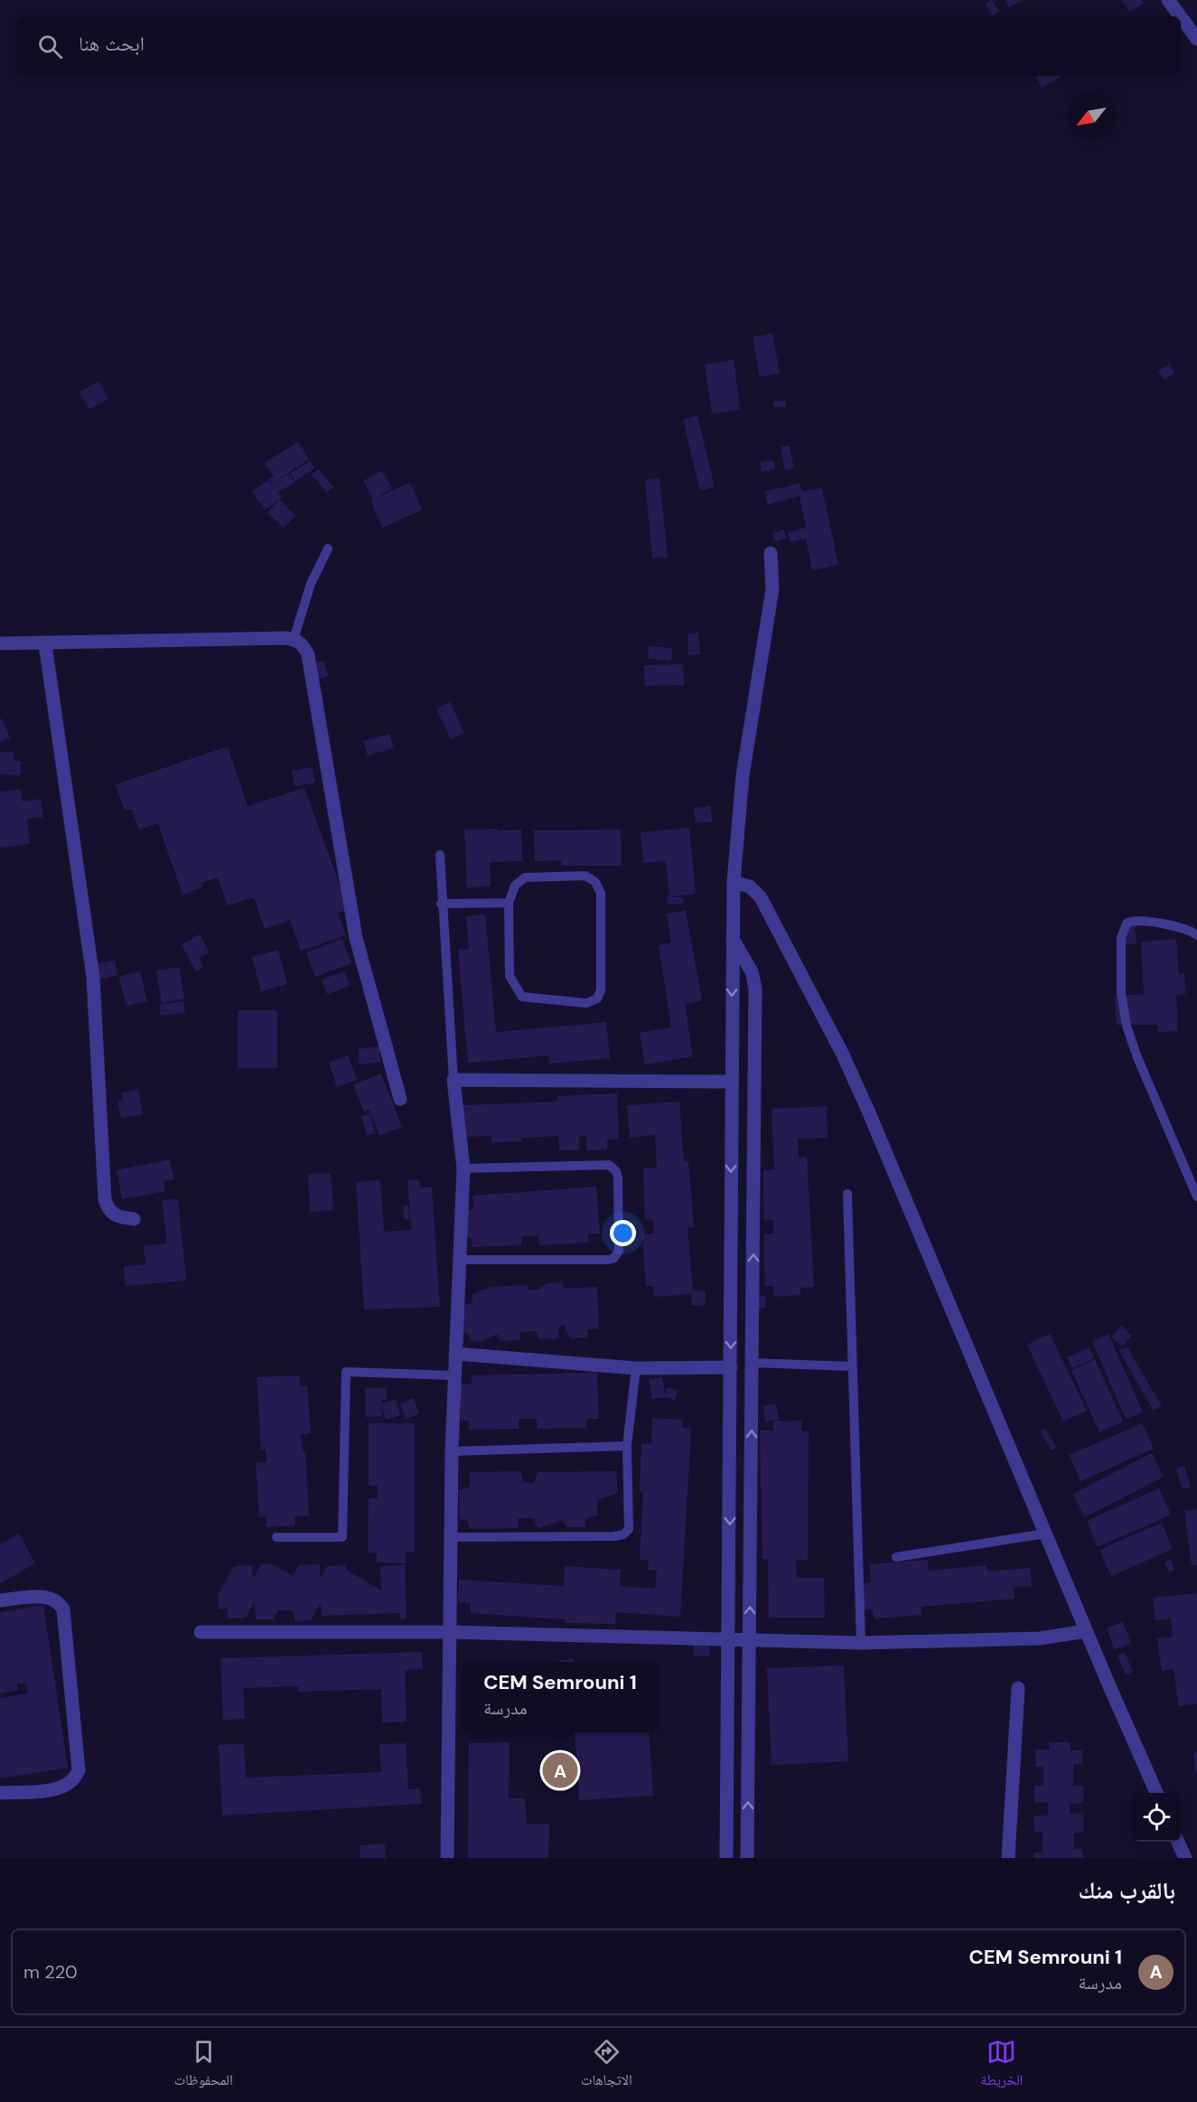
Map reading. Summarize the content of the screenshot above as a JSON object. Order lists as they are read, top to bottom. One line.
{"north":"bottom left","page":{"search":"ابحث هنا","popup":["CEM Semrouni 1","مدرسة"],"pins":"A","heading":"بالقرب منك","list":[{"mark":"A","name":"CEM Semrouni 1","note":"مدرسة","value":"220 m"}],"nav":["الخريطة","الاتجاهات","المحفوظات"]}}
